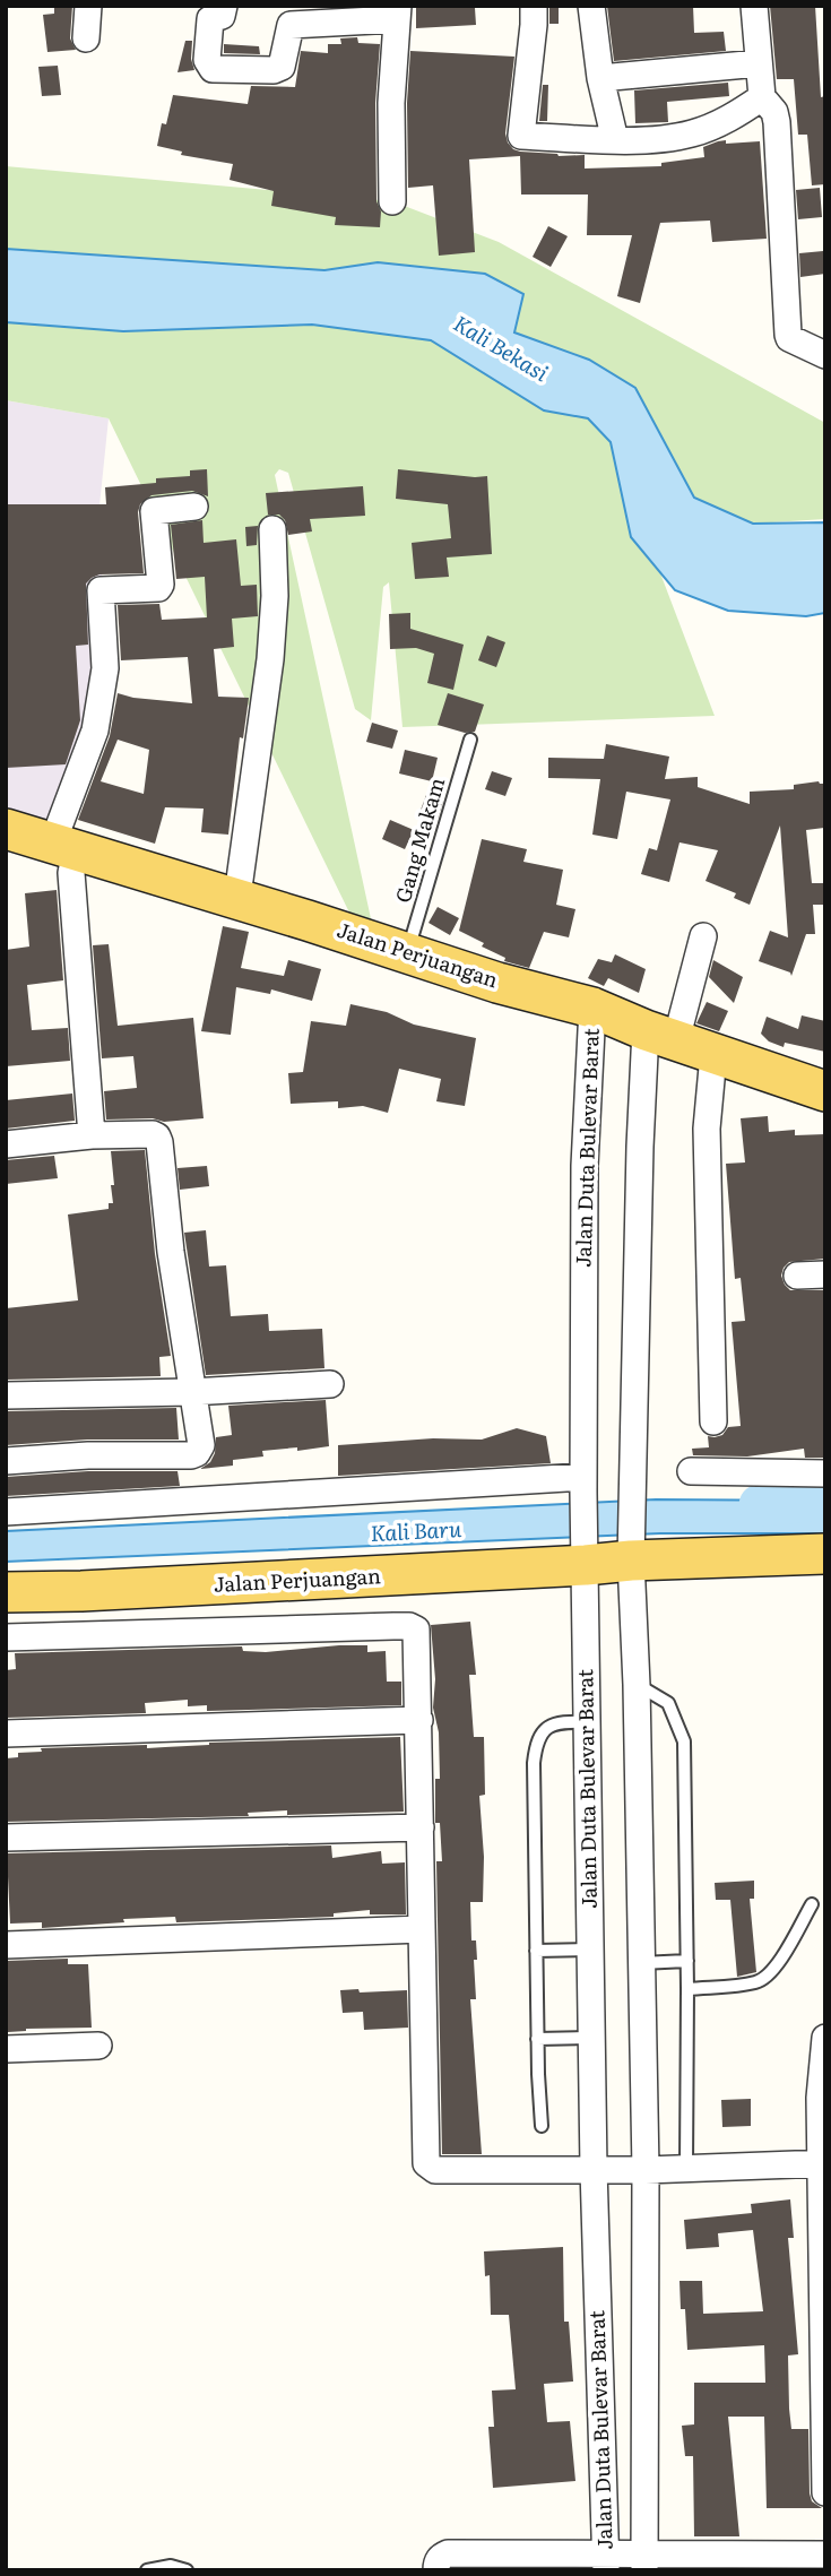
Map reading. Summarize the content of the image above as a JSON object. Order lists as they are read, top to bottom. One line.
{"streets":{"main road":["Jalan Perjuangan"],"street":["Jalan Duta Bulevar Barat"],"lane":["Gang Makam"]},"crossings":[["Gang Makam","Jalan Perjuangan"],["Jalan Perjuangan","Jalan Duta Bulevar Barat"]],"water":["Kali Bekasi","Kali Baru"]}
